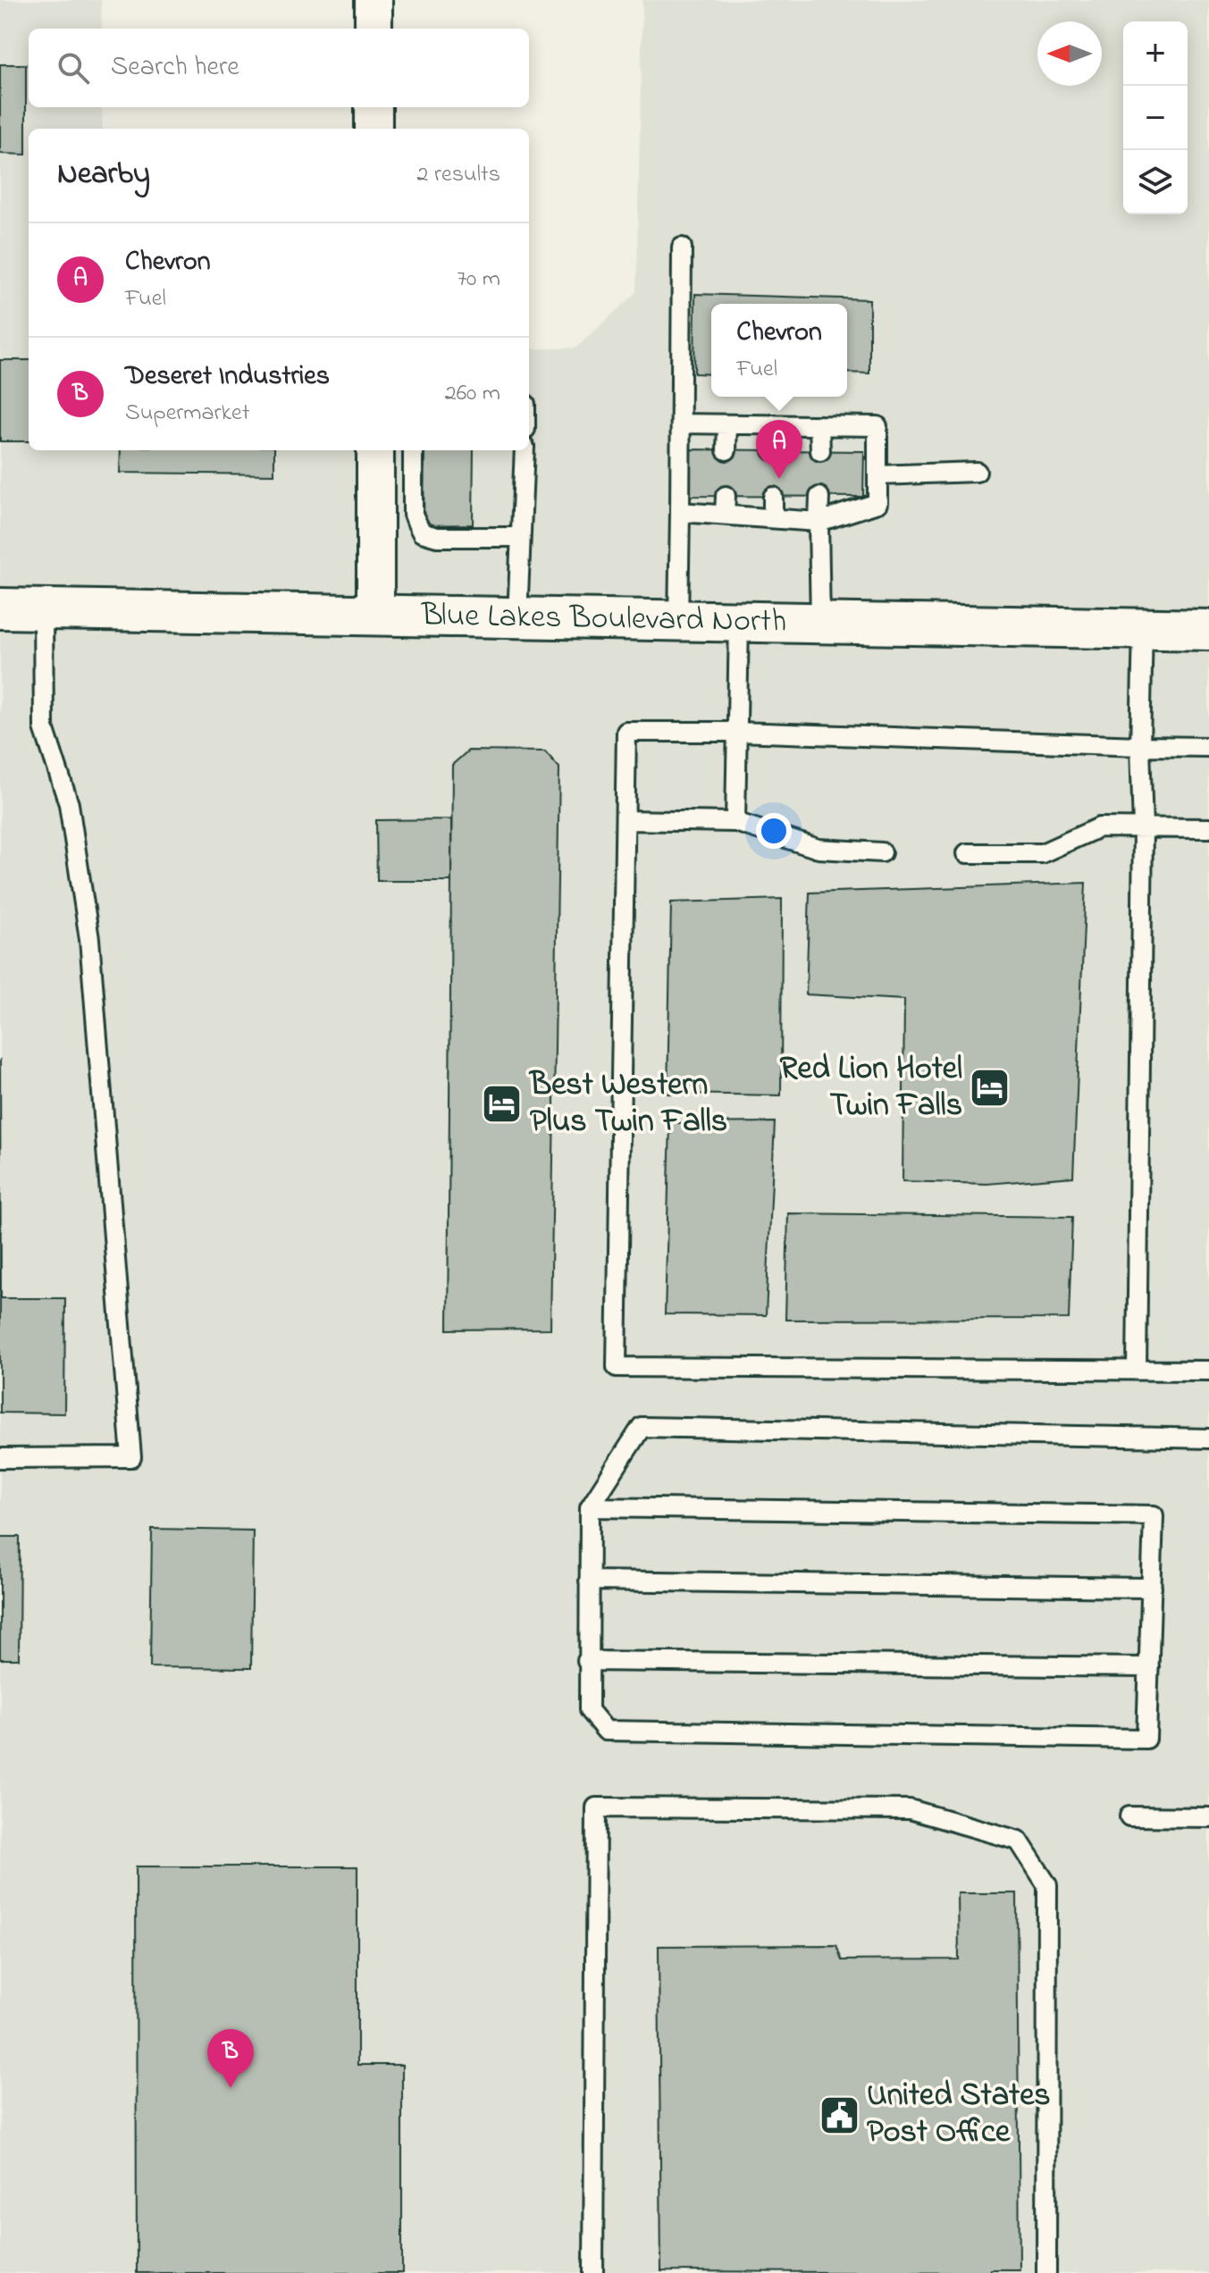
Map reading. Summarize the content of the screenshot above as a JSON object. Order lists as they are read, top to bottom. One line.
{"streets":{"main road":["Blue Lakes Boulevard North"]},"places":{"hotel":["Red Lion Hotel Twin Falls","Best Western Plus Twin Falls"],"public building":["United States Post Office"]},"north":"left","page":{"map_buttons":["+","−"],"search":"Search here","heading":["Nearby","2 results"],"list":[{"mark":"A","name":"Chevron","note":"Fuel","value":"70 m"},{"mark":"B","name":"Deseret Industries","note":"Supermarket","value":"260 m"}],"popup":["Chevron","Fuel"],"pins":["A","B"]}}
